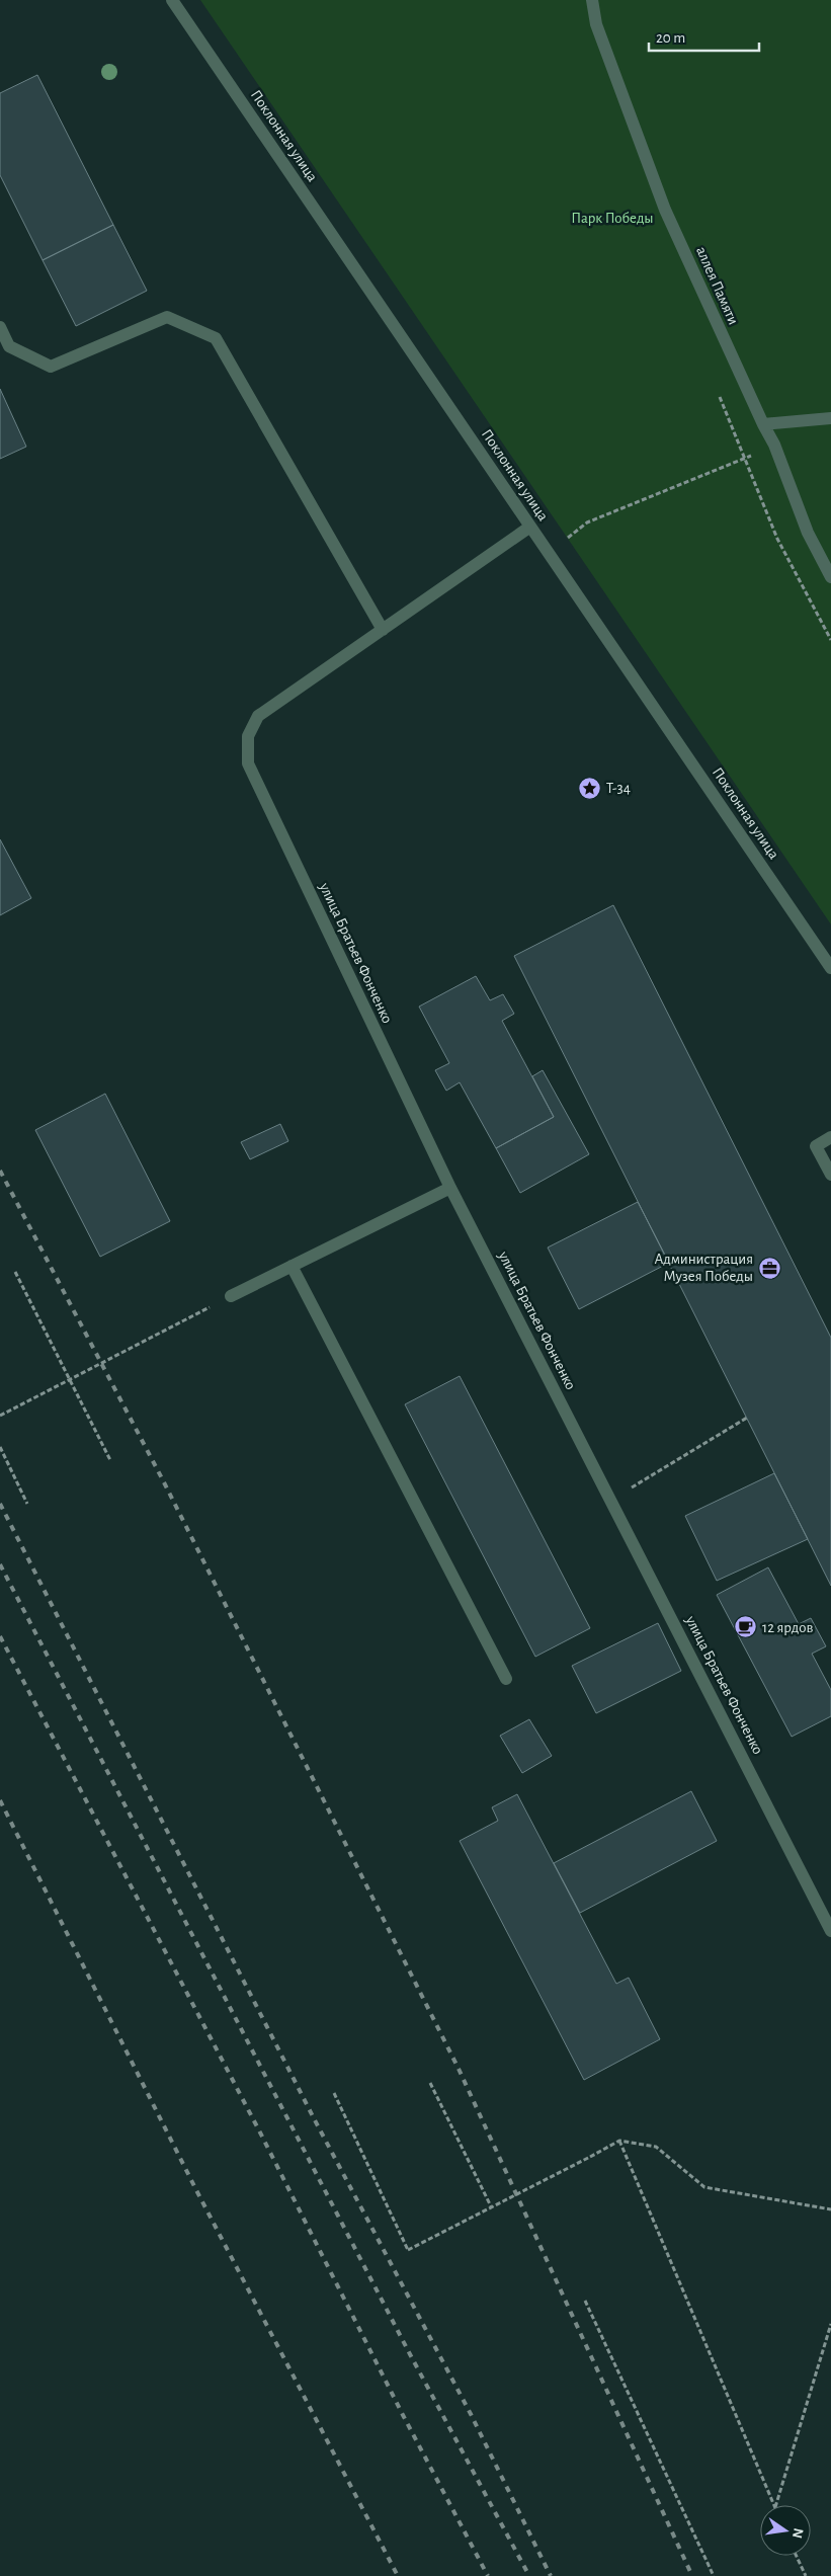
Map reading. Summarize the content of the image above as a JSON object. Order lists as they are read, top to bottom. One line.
{"streets":{"street":["Поклонная улица","аллея Памяти","улица Братьев Фонченко"]},"parks":["Парк Победы"],"places":{"place":["Т-34"],"office":["Администрация Музея Победы"],"cafe":["12 ярдов"]},"scale_bar":"20 m","north":"right"}
